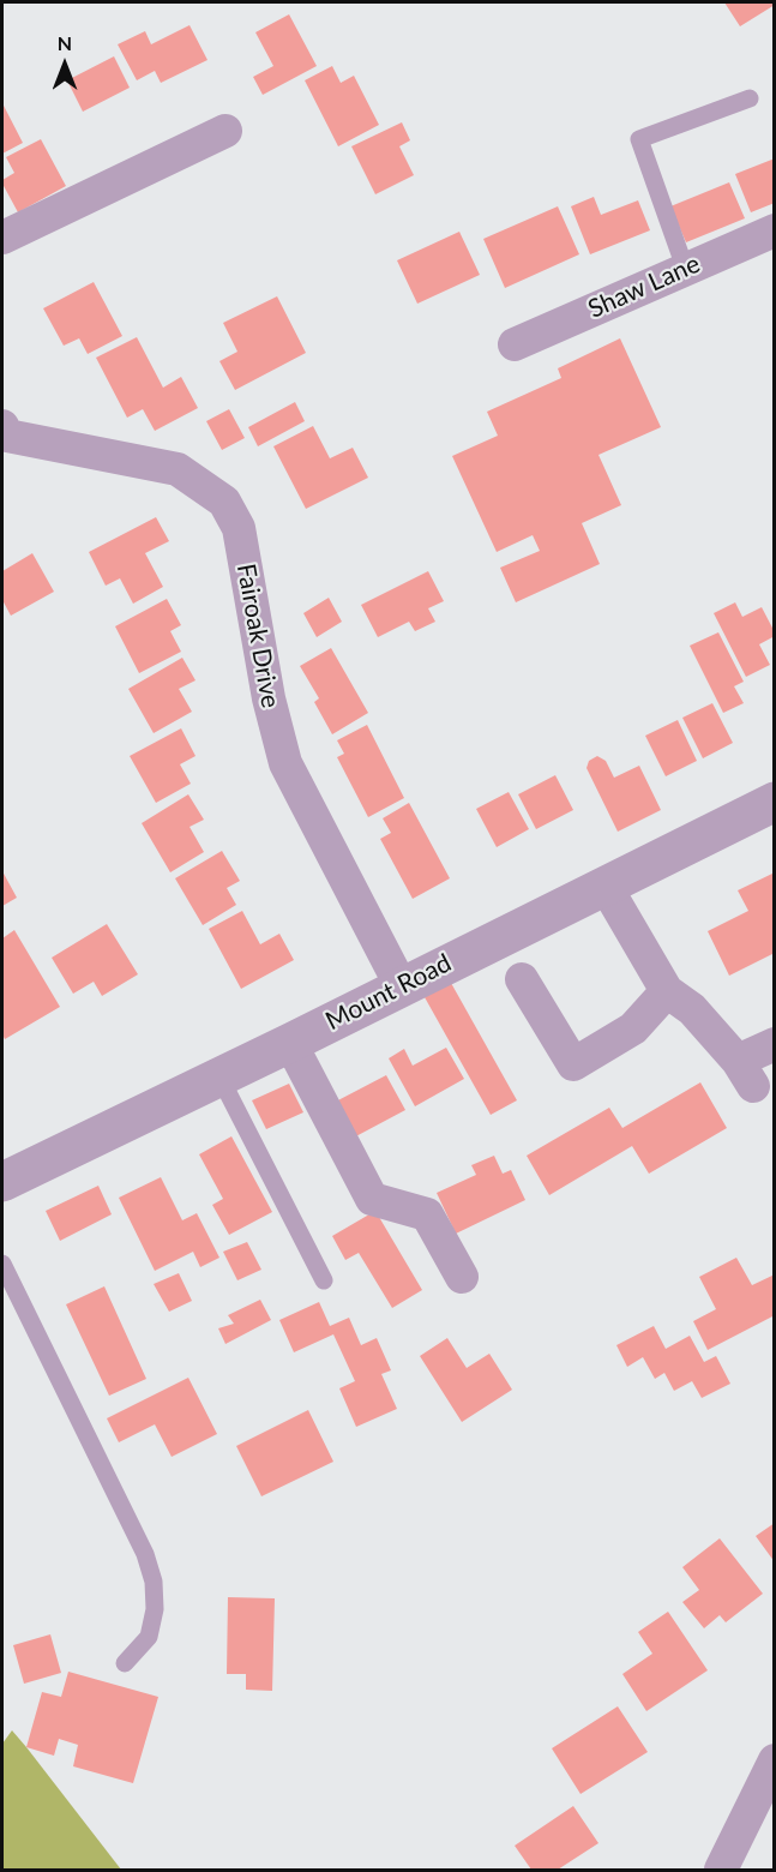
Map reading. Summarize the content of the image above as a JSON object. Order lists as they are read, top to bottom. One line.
{"streets":{"street":["Shaw Lane","Fairoak Drive","Mount Road"]},"crossings":[["Fairoak Drive","Mount Road"]],"north":"top"}
